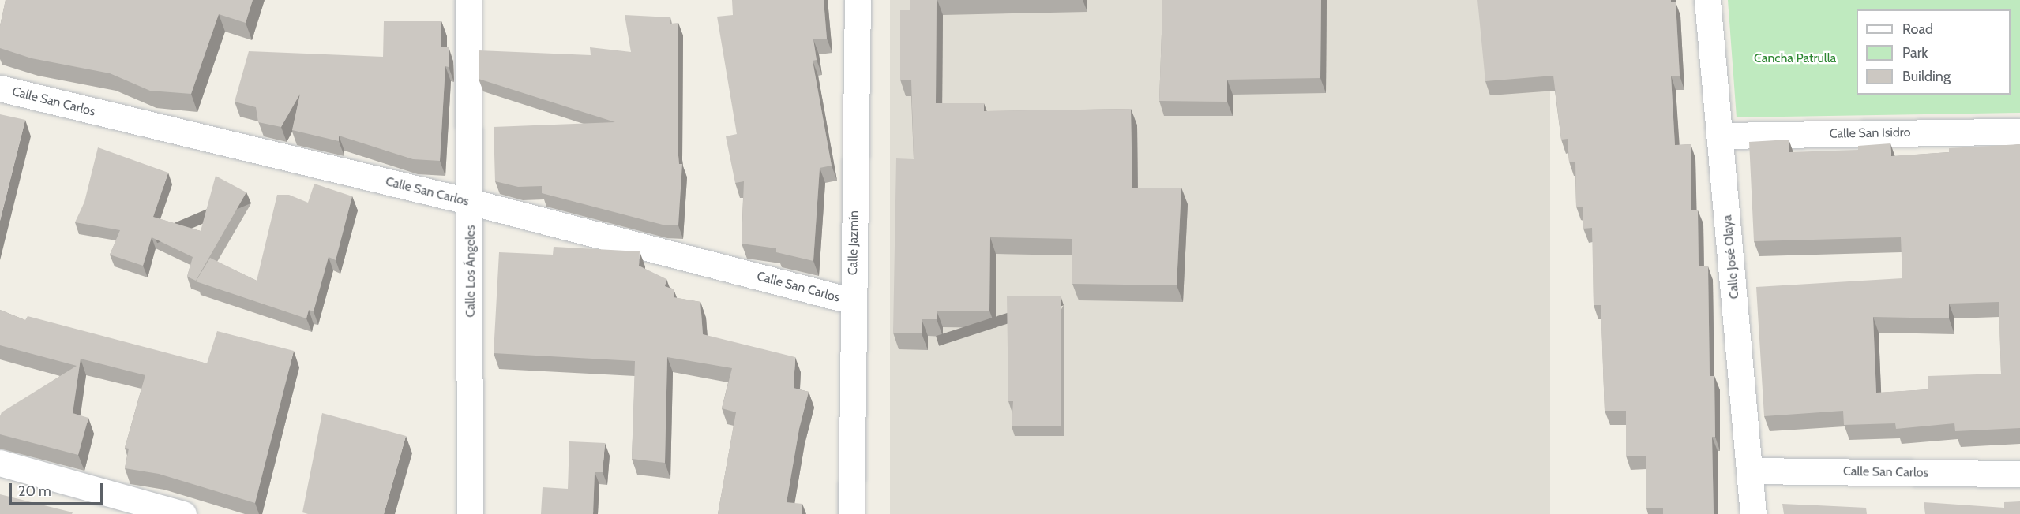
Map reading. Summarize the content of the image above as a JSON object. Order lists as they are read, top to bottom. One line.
{"streets":{"street":["Calle San Carlos","Calle San Isidro","Calle Jazmín","Calle José Olaya","Calle Los Ángeles"]},"crossings":[["Calle San Carlos","Calle Jazmín"],["Calle San Carlos","Calle José Olaya"],["Calle San Carlos","Calle Los Ángeles"],["Calle San Isidro","Calle José Olaya"]],"parks":["Cancha Patrulla"],"legend":["Road","Park","Building"],"scale_bar":"20 m"}
